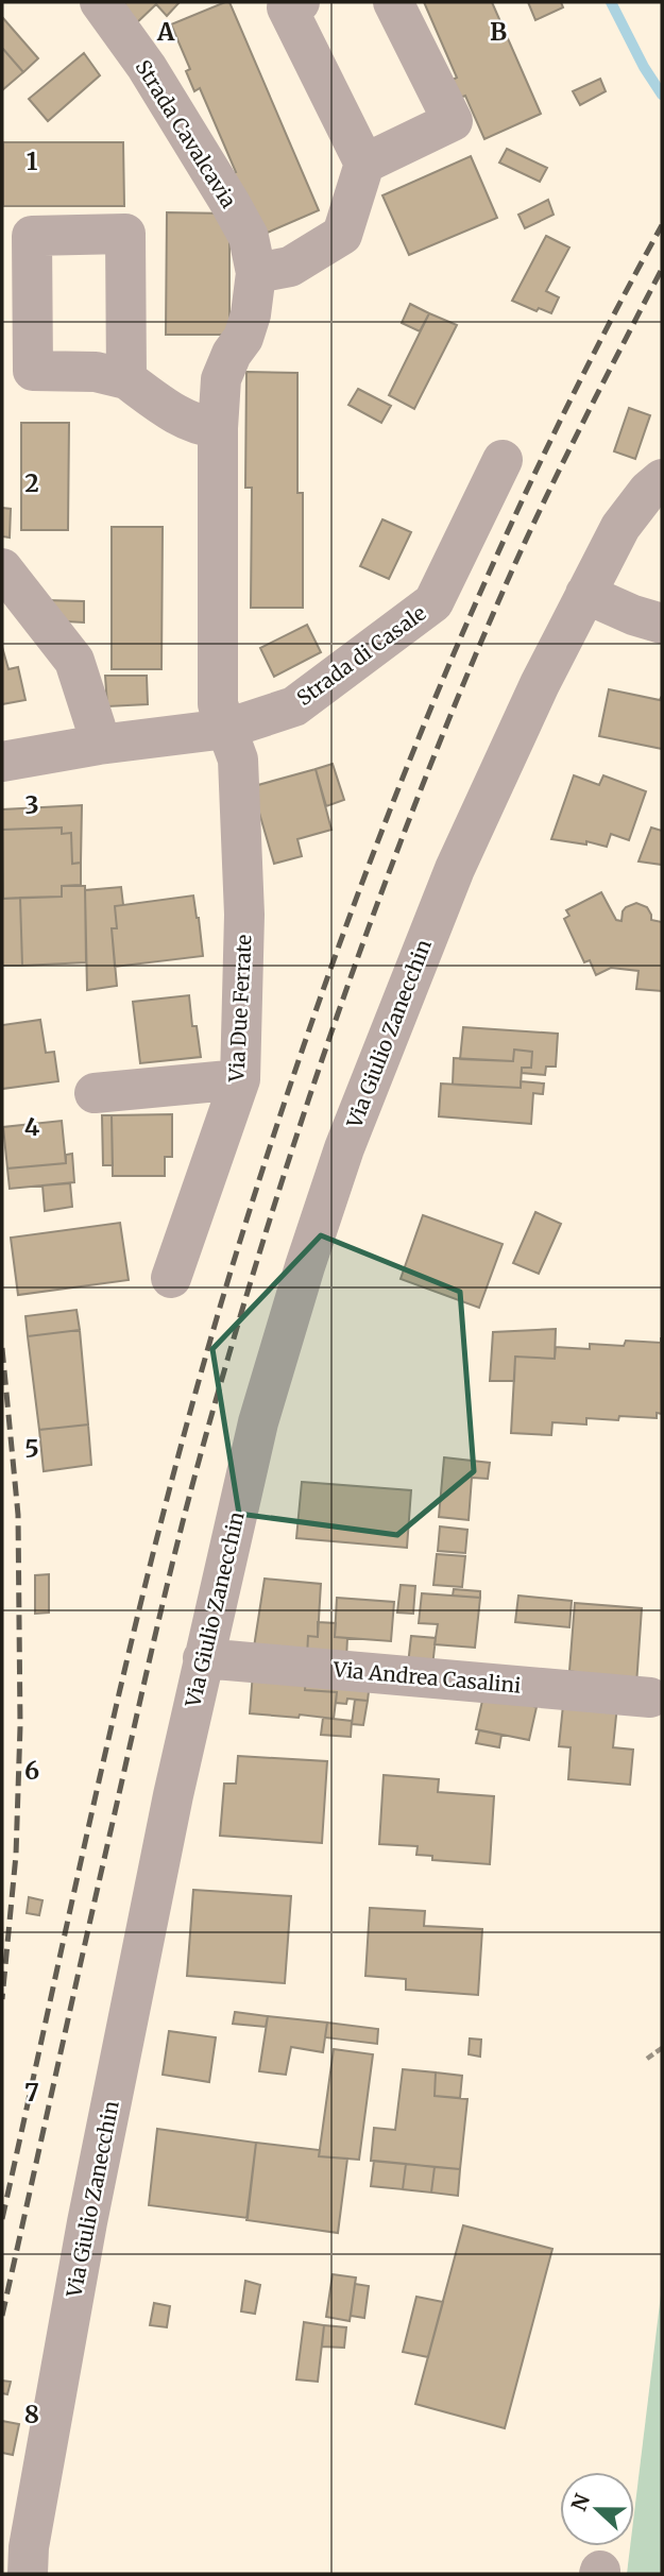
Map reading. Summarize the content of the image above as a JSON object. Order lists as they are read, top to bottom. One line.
{"streets":{"street":["Strada Cavalcavia","Strada di Casale","Via Due Ferrate","Via Giulio Zanecchin","Via Andrea Casalini"]},"crossings":[["Strada Cavalcavia","Strada di Casale"],["Strada Cavalcavia","Via Due Ferrate"],["Strada di Casale","Via Due Ferrate"],["Via Giulio Zanecchin","Via Andrea Casalini"]],"north":"left","grid":{"columns":["A","B"],"rows":["1","2","3","4","5","6","7","8"]}}
